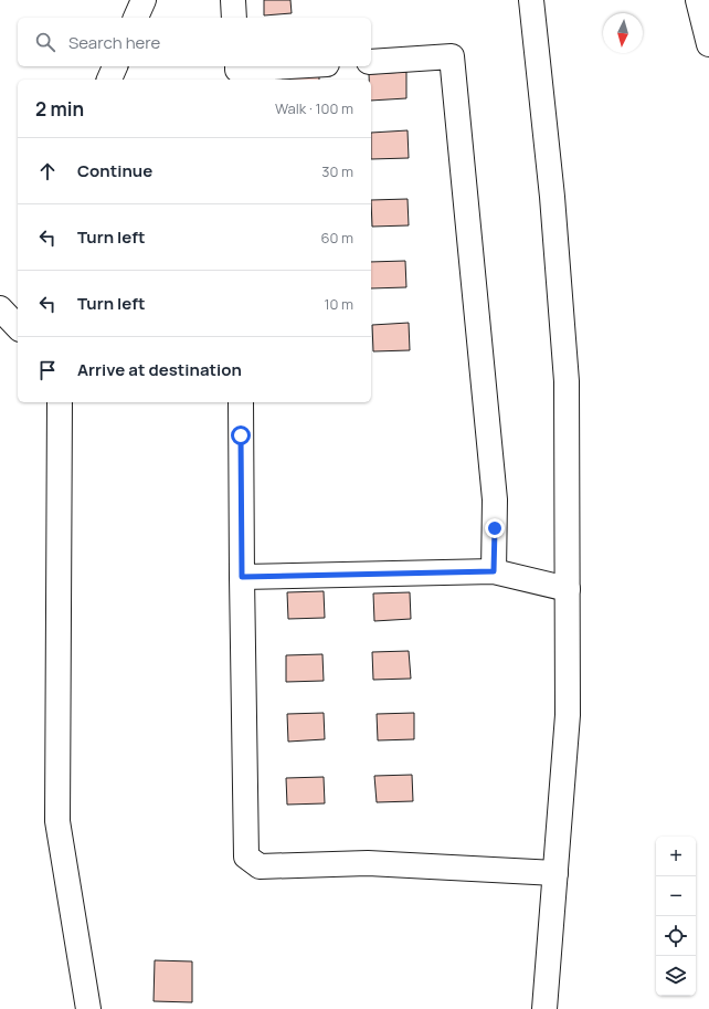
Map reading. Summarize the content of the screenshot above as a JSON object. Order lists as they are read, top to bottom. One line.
{"north":"bottom","page":{"search":"Search here","heading":["2 min","Walk · 100 m"],"list":[["Continue","30 m"],["Turn left","60 m"],["Turn left","10 m"],"Arrive at destination"],"map_buttons":["+","−"]}}
